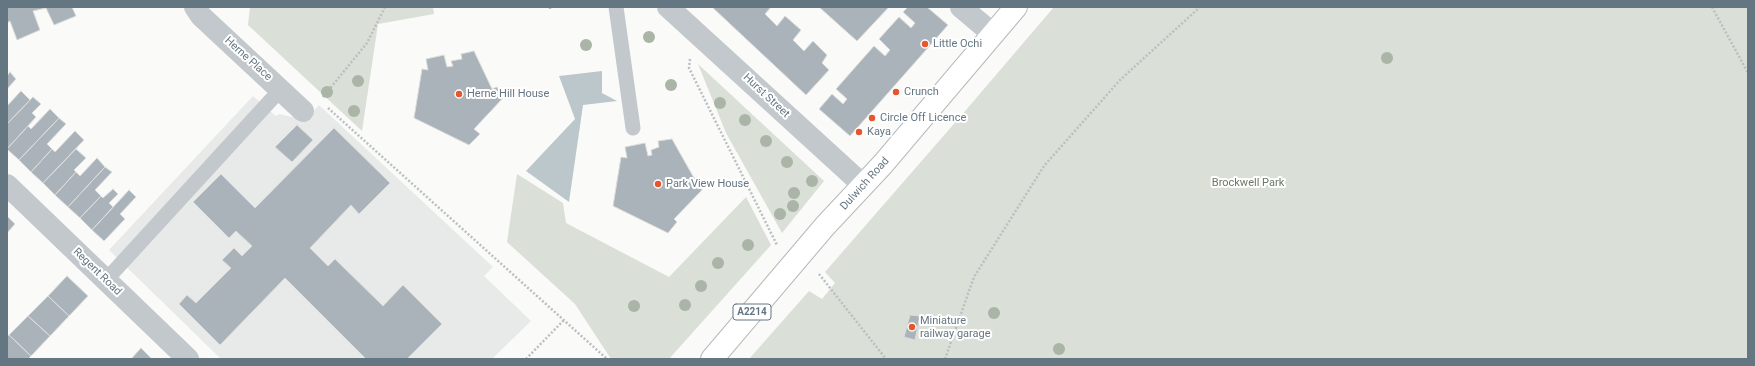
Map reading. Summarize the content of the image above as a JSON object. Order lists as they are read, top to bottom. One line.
{"streets":{"main road":["Dulwich Road","A2214"],"street":["Herne Place","Hurst Street","Regent Road"]},"crossings":[["Hurst Street","Dulwich Road"]],"parks":["Brockwell Park"],"places":["Little Ochi","Crunch","Herne Hill House","Circle Off Licence","Kaya","Park View House","Miniature railway garage"]}
